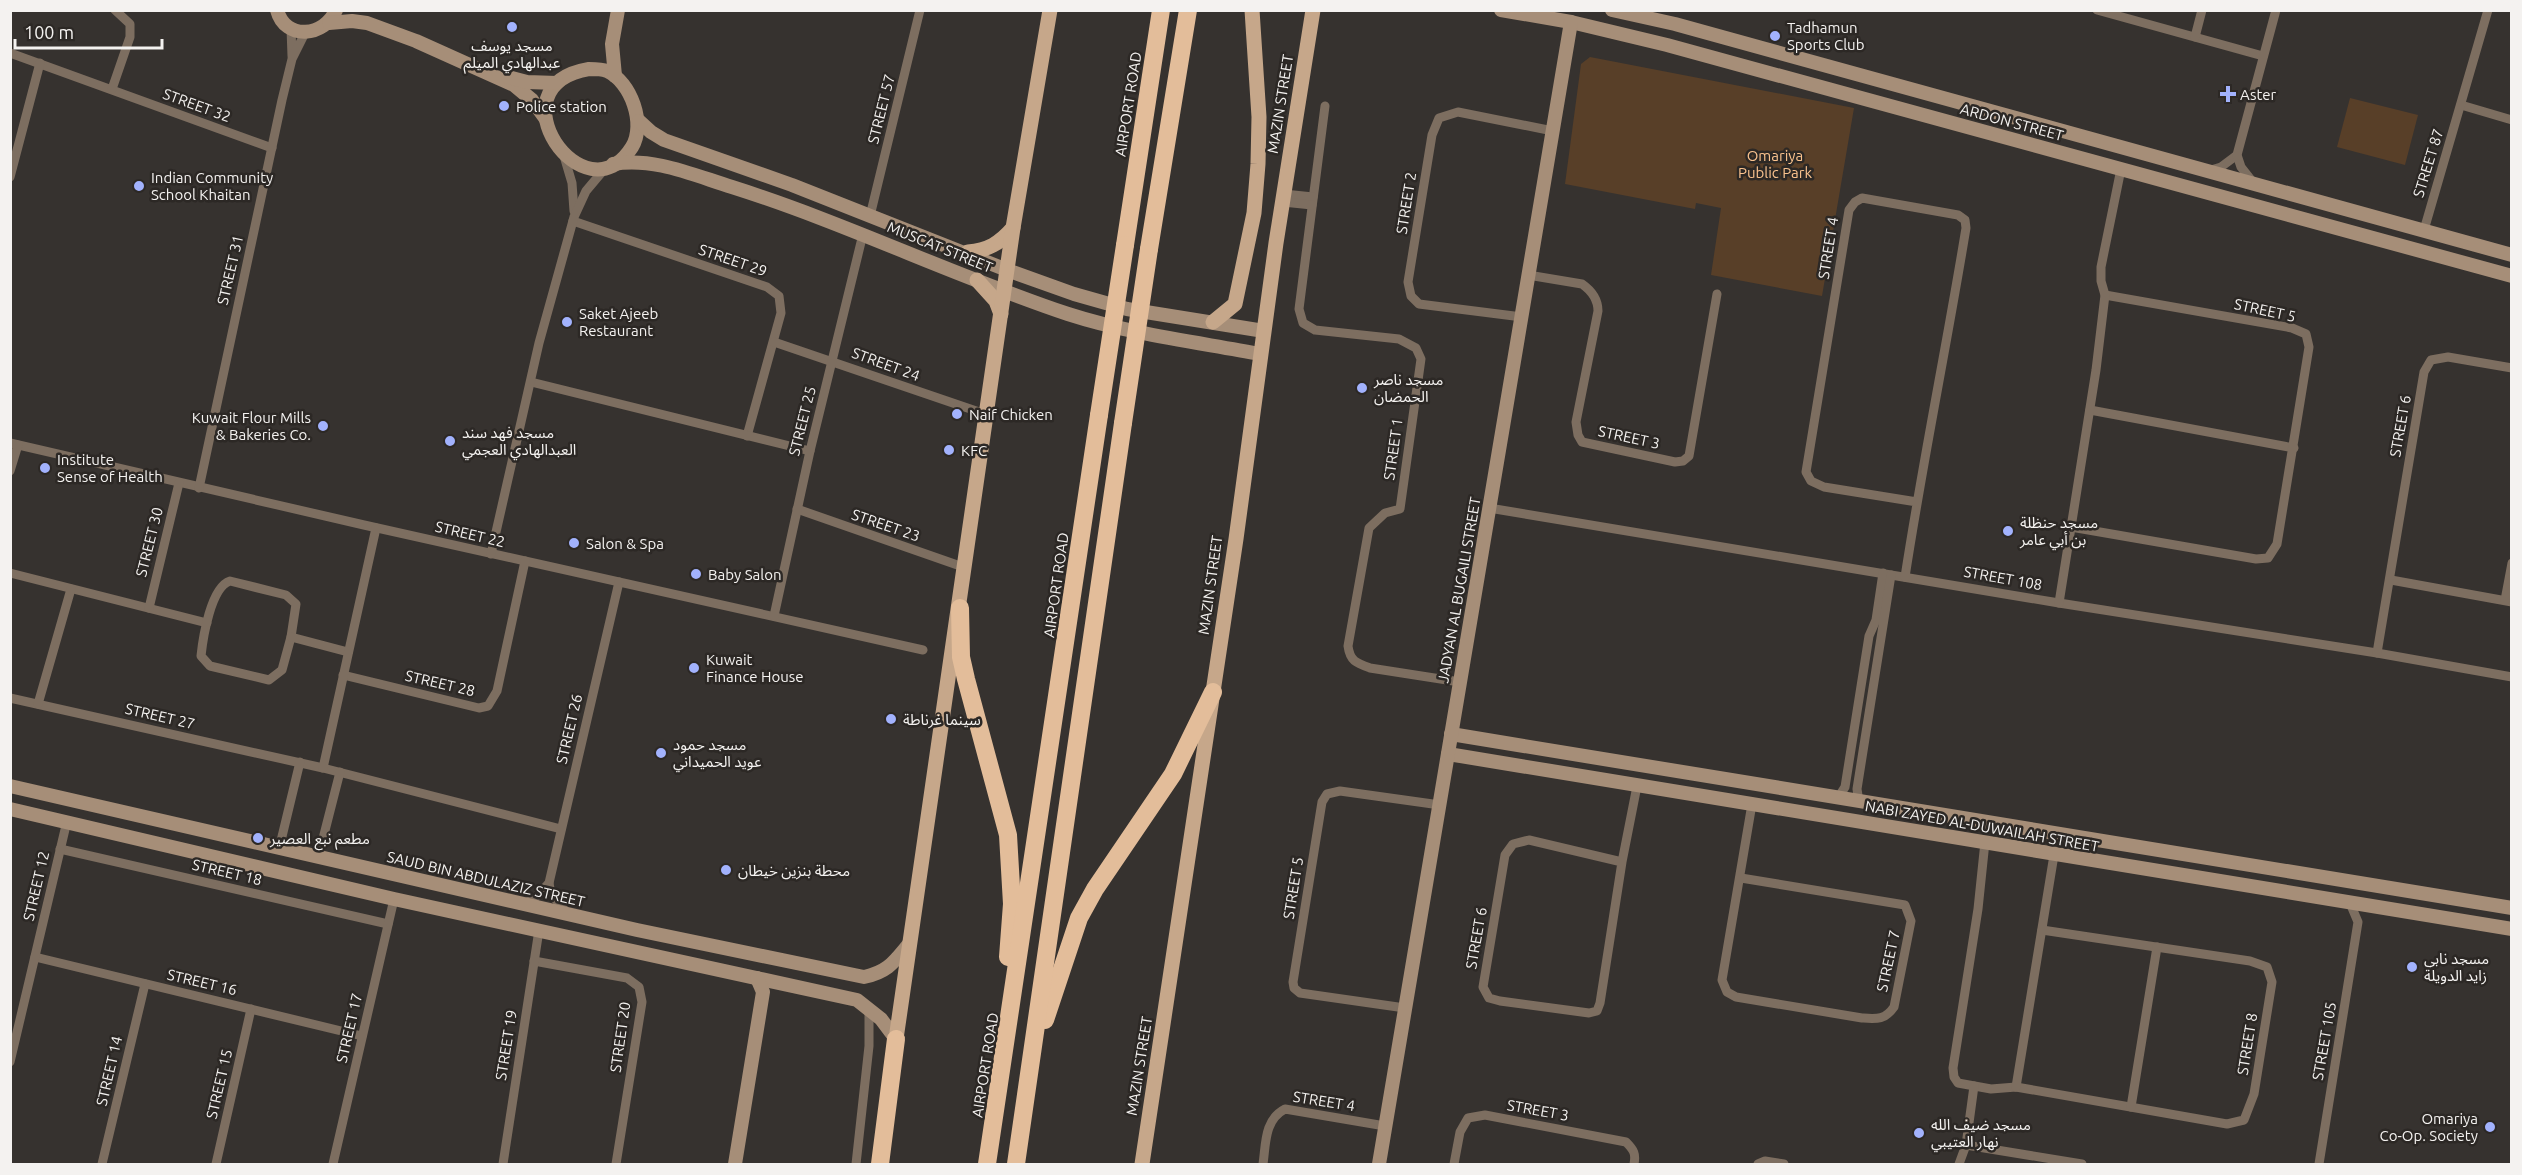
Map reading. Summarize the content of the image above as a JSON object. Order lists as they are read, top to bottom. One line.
{"streets":{"highway":["AIRPORT ROAD"],"main road":["MAZIN STREET"],"street":["STREET 32","STREET 57","ARDON STREET","STREET 87","STREET 2","MUSCAT STREET","STREET 4","STREET 29","STREET 31","STREET 5","STREET 24","STREET 25","STREET 6","STREET 3","STREET 1","STREET 23","STREET 22","STREET 30","STREET 108","JADYAN AL BUGAILI STREET","STREET 28","STREET 27","STREET 26","NABI ZAYED AL-DUWAILAH STREET","STREET 18","SAUD BIN ABDULAZIZ STREET","STREET 12","STREET 7","STREET 16","STREET 17","STREET 20","STREET 105","STREET 8","STREET 19","STREET 14","STREET 15"]},"crossings":[["MAZIN STREET","MUSCAT STREET"],["STREET 32","STREET 31"],["STREET 57","MUSCAT STREET"],["ARDON STREET","STREET 87"],["ARDON STREET","JADYAN AL BUGAILI STREET"],["STREET 2","JADYAN AL BUGAILI STREET"],["MUSCAT STREET","STREET 25"],["STREET 4","STREET 108"],["STREET 4","JADYAN AL BUGAILI STREET"],["STREET 29","STREET 24"],["STREET 31","STREET 22"],["STREET 5","JADYAN AL BUGAILI STREET"],["STREET 24","STREET 25"],["STREET 25","STREET 23"],["STREET 25","STREET 22"],["STREET 6","STREET 108"],["STREET 6","NABI ZAYED AL-DUWAILAH STREET"],["STREET 3","JADYAN AL BUGAILI STREET"],["STREET 1","JADYAN AL BUGAILI STREET"],["STREET 22","STREET 30"],["STREET 22","STREET 28"],["STREET 22","STREET 26"],["STREET 108","JADYAN AL BUGAILI STREET"],["JADYAN AL BUGAILI STREET","NABI ZAYED AL-DUWAILAH STREET"],["STREET 27","STREET 26"],["NABI ZAYED AL-DUWAILAH STREET","STREET 7"],["STREET 18","STREET 12"],["STREET 18","STREET 17"],["STREET 12","STREET 16"],["STREET 16","STREET 17"],["STREET 16","STREET 14"],["STREET 16","STREET 15"],["STREET 20","STREET 19"]],"parks":["Omariya Public Park"],"places":{"other":["مسجد يوسف عبدالهادي الميلم","Tadhamun Sports Club","Police station","Indian Community School Khaitan","Saket Ajeeb Restaurant","مسجد ناصر الحمضان","Naif Chicken","Kuwait Flour Mills & Bakeries Co.","مسجد فهد سند العبدالهادي العجمي","KFC","Institute Sense of Health","مسجد حنظلة بن أبي عامر","Salon & Spa","Baby Salon","Kuwait Finance House","سينما غرناطة","مسجد حمود عويد الحميداني","مطعم نبع العصير","محطة بنزين خيطان","مسجد نابي زايد الدويلة","Omariya Co-Op. Society","مسجد ضيف الله نهار العتيبي"],"health":["Aster"]},"scale_bar":"100 m"}
